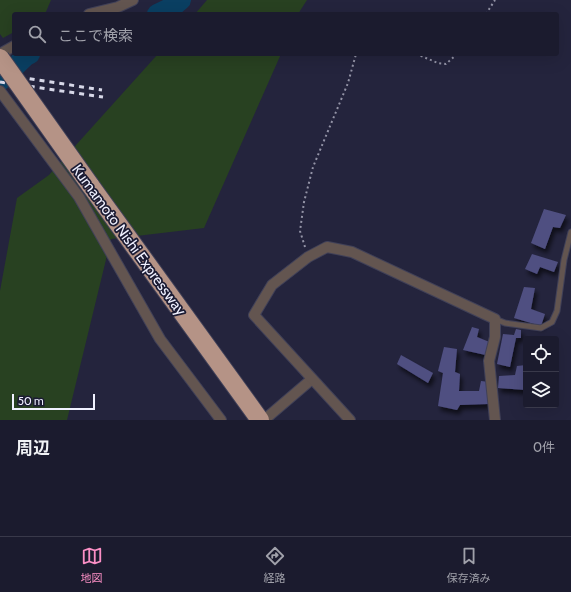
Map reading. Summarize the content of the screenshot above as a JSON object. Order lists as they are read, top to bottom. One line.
{"streets":{"highway":["Kumamoto Nishi Expressway"]},"scale_bar":"50 m","page":{"search":"ここで検索","scale":"50 m","heading":["周辺","0件"],"nav":["地図","経路","保存済み"]}}
